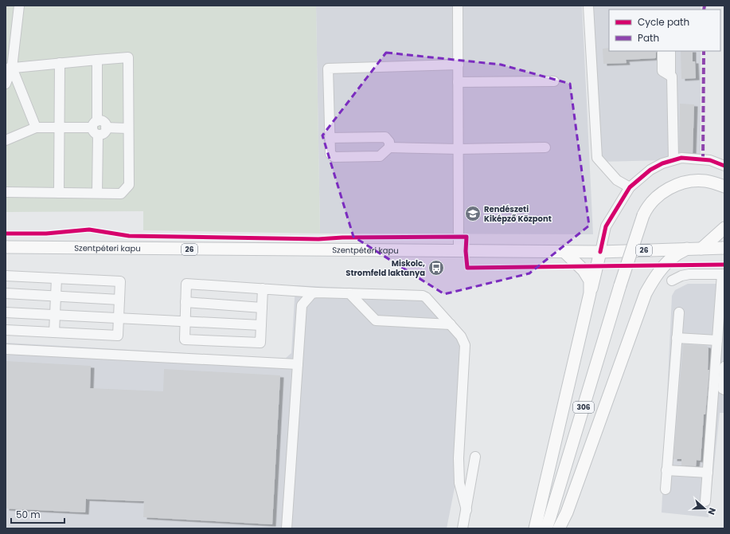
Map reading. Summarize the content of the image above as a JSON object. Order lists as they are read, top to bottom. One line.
{"streets":{"main road":["Szentpéteri kapu","26","306"]},"places":{"school or university":["Rendészeti Kiképző Központ"],"bus stop":["Miskolc, Stromfeld laktanya"]},"legend":["Cycle path","Path"],"scale_bar":"50 m","north":"right"}
